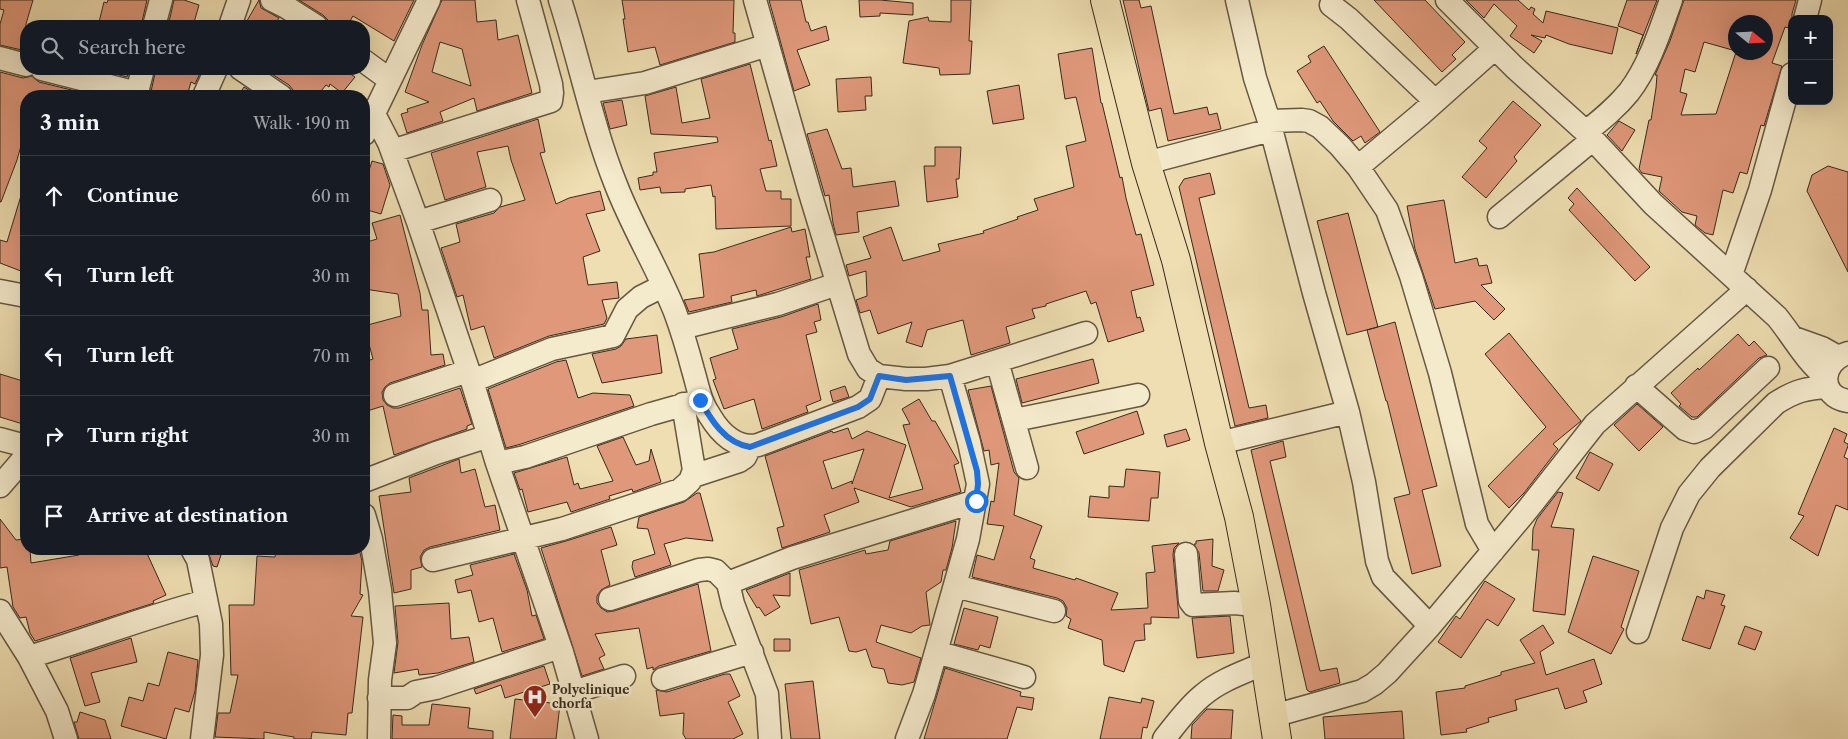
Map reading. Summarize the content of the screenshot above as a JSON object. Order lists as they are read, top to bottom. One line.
{"places":{"hospital":["Polyclinique chorfa"]},"north":"right","page":{"map_buttons":["+","−"],"search":"Search here","heading":["3 min","Walk · 190 m"],"list":[["Continue","60 m"],["Turn left","30 m"],["Turn left","70 m"],["Turn right","30 m"],"Arrive at destination"]}}
